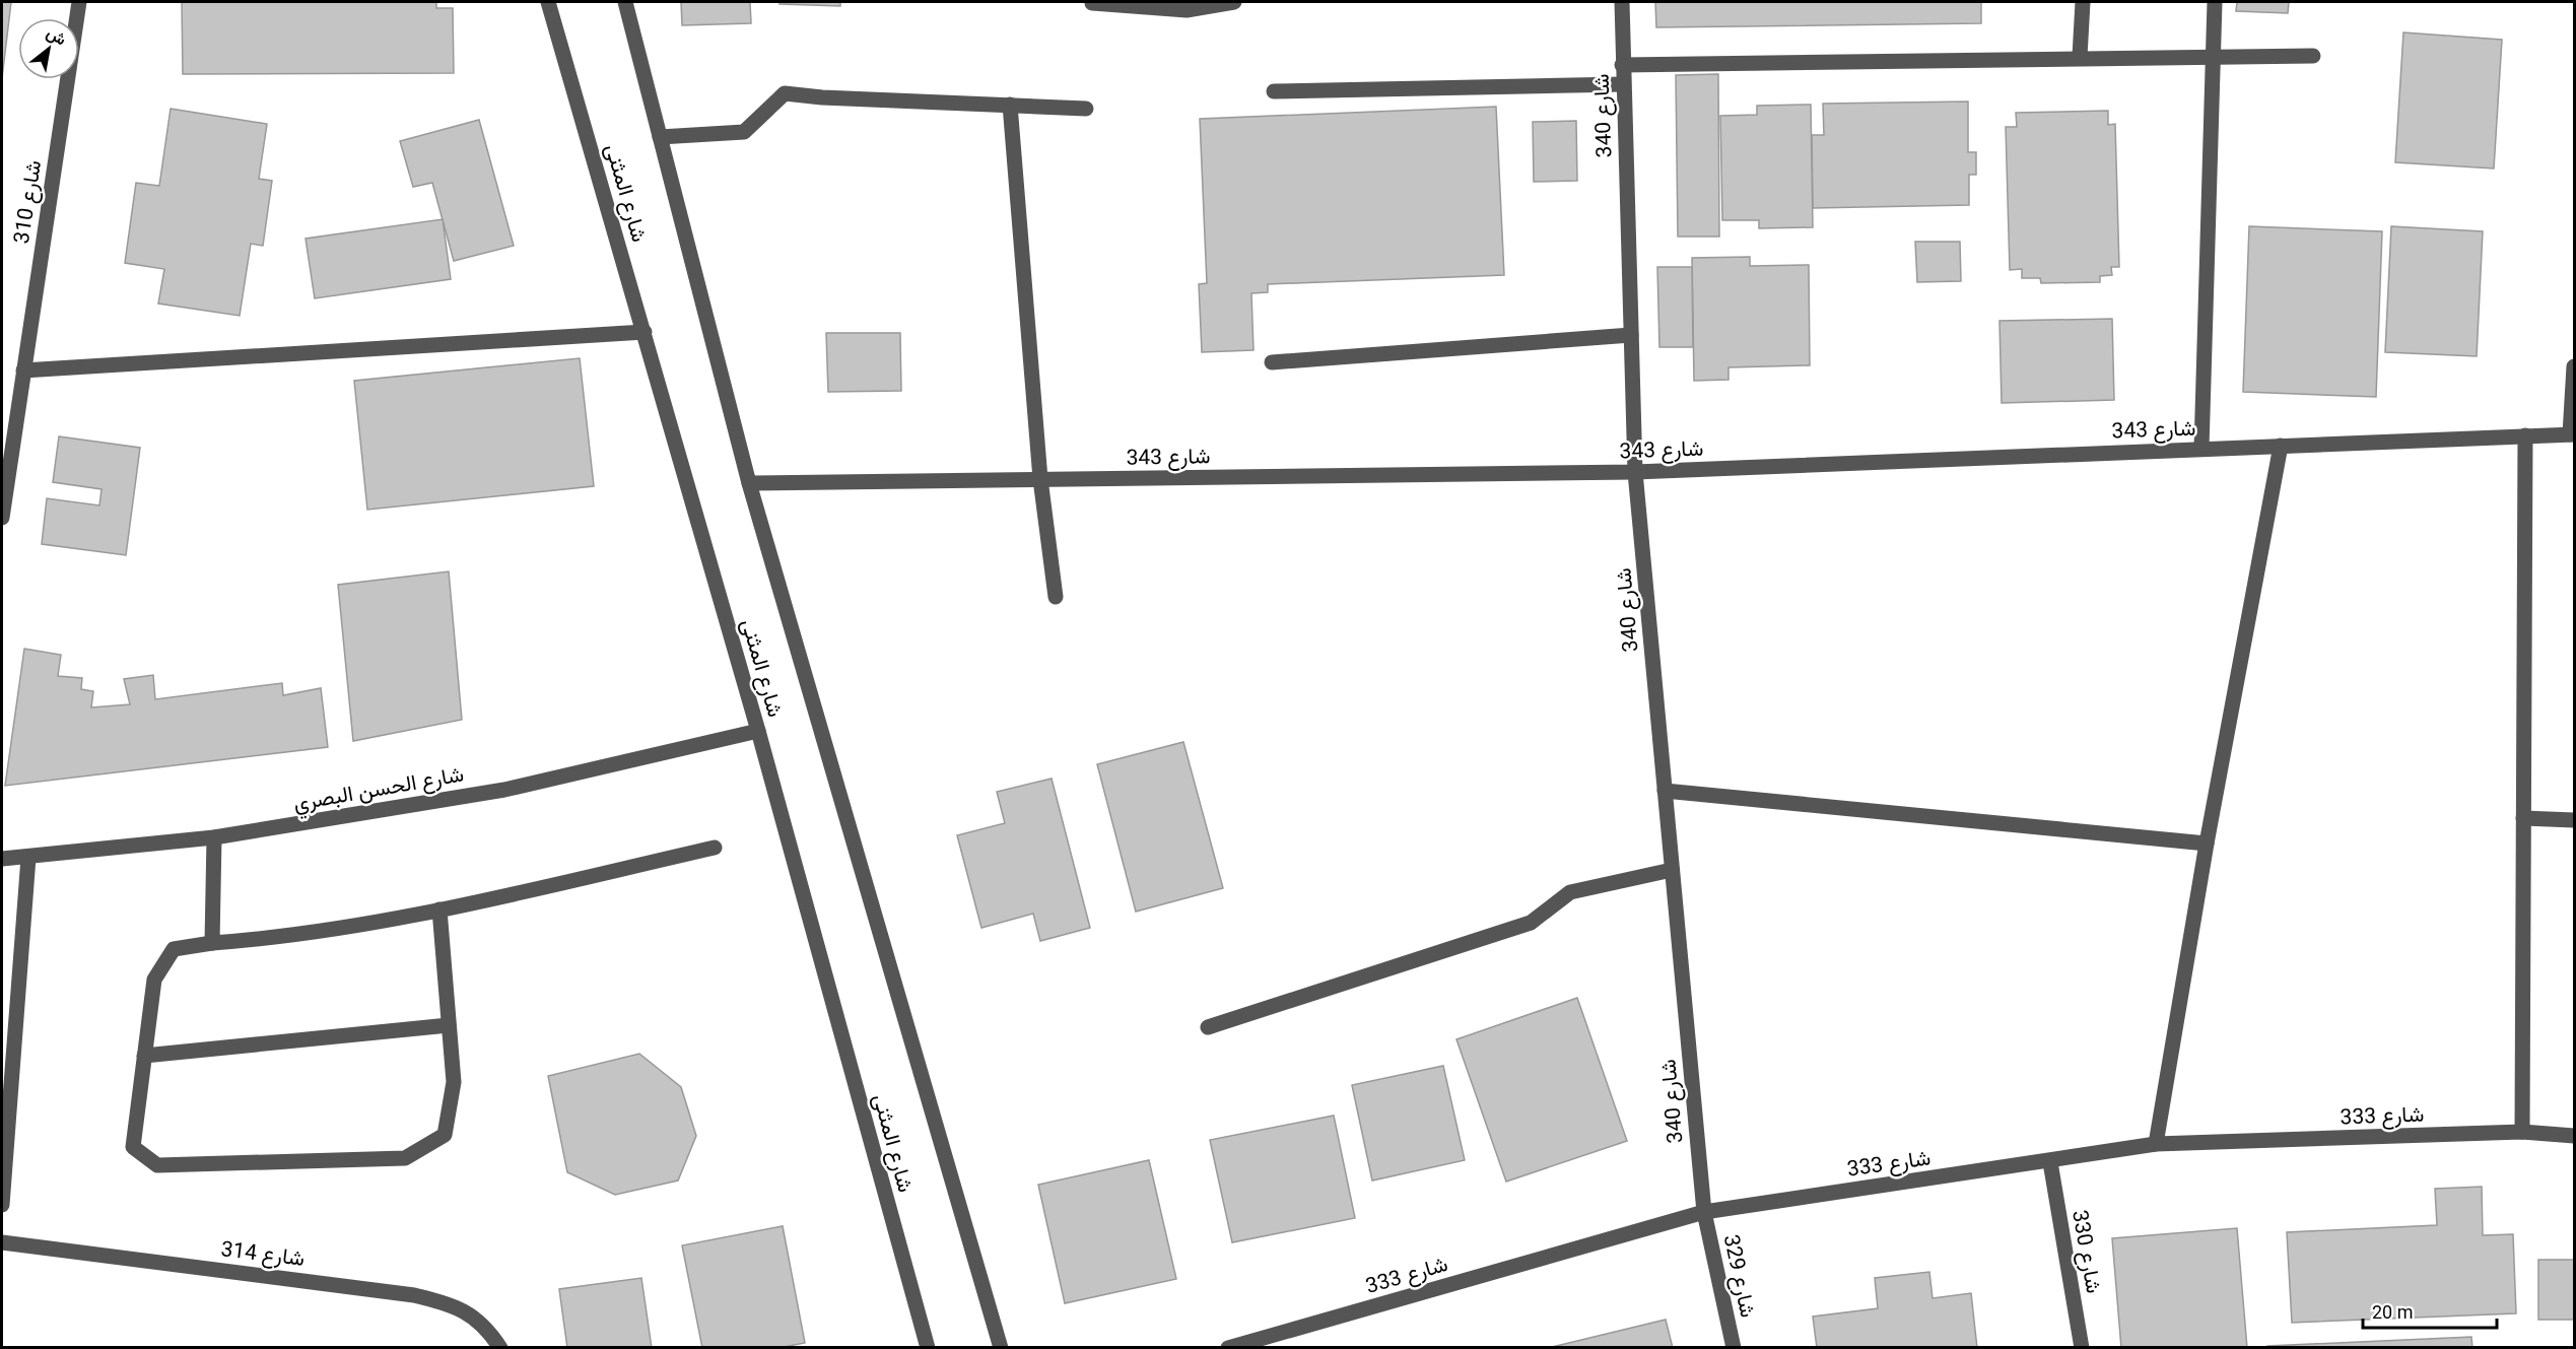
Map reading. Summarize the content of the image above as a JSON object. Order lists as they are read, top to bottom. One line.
{"streets":{"street":["شارع 340","شارع المثنى","شارع 310","شارع 343","شارع الحسن البصري","شارع 333","شارع 330","شارع 314","شارع 329"]},"crossings":[["شارع 340","شارع 343"],["شارع 340","شارع 333"],["شارع 340","شارع 329"],["شارع المثنى","شارع 343"],["شارع المثنى","شارع الحسن البصري"],["شارع 333","شارع 330"],["شارع 333","شارع 329"]],"scale_bar":"20 m","north":"top right"}
